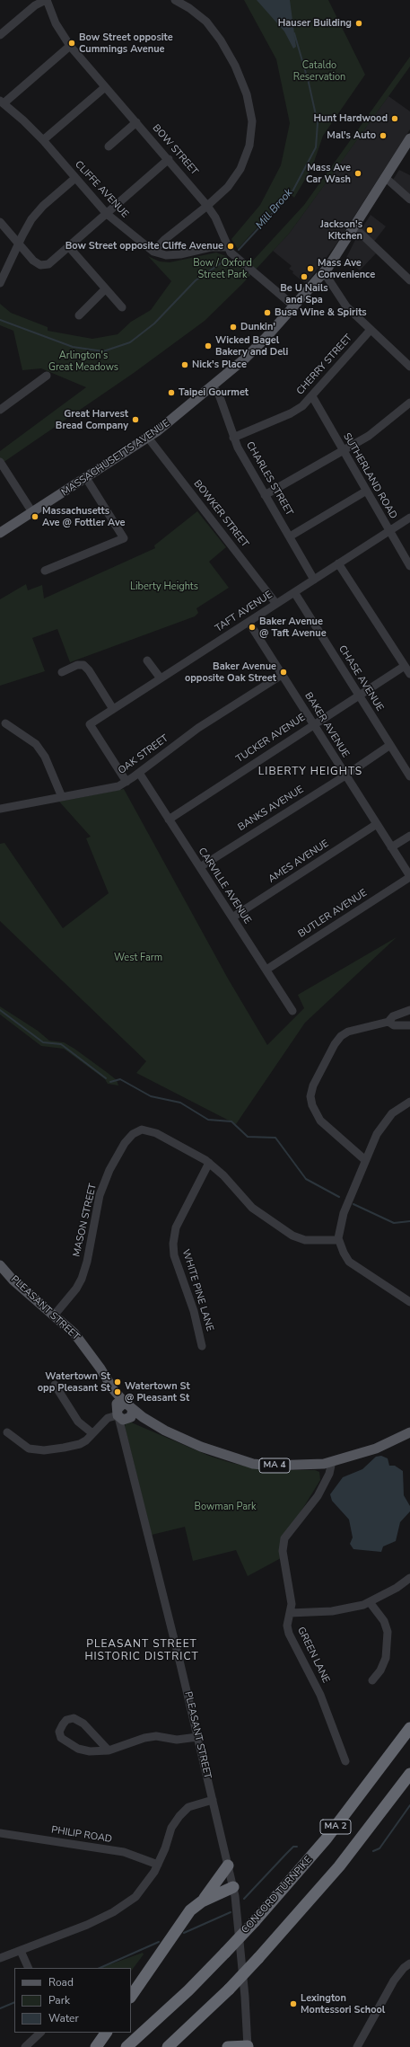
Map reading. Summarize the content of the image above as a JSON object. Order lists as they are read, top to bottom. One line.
{"streets":{"highway":["MA 2","CONCORD TURNPIKE"],"main road":["MASSACHUSETTS AVENUE","PLEASANT STREET","MA 4"],"street":["BOW STREET","CLIFFE AVENUE","CHERRY STREET","SUTHERLAND ROAD","CHARLES STREET","BOWKER STREET","TAFT AVENUE","CHASE AVENUE","BAKER AVENUE","TUCKER AVENUE","OAK STREET","BANKS AVENUE","AMES AVENUE","CARVILLE AVENUE","BUTLER AVENUE","MASON STREET","WHITE PINE LANE","GREEN LANE","PHILIP ROAD"]},"crossings":[["BOW STREET","CLIFFE AVENUE"],["BOW STREET","MASSACHUSETTS AVENUE"],["CHERRY STREET","SUTHERLAND ROAD"],["CHERRY STREET","CHARLES STREET"],["MASSACHUSETTS AVENUE","CHARLES STREET"],["MASSACHUSETTS AVENUE","BOWKER STREET"],["SUTHERLAND ROAD","TAFT AVENUE"],["CHARLES STREET","TAFT AVENUE"],["BOWKER STREET","TAFT AVENUE"],["TAFT AVENUE","CHASE AVENUE"],["TAFT AVENUE","BAKER AVENUE"],["TAFT AVENUE","OAK STREET"],["CHASE AVENUE","TUCKER AVENUE"],["CHASE AVENUE","BANKS AVENUE"],["BAKER AVENUE","TUCKER AVENUE"],["BAKER AVENUE","OAK STREET"],["BAKER AVENUE","BANKS AVENUE"],["BAKER AVENUE","AMES AVENUE"],["BAKER AVENUE","BUTLER AVENUE"],["TUCKER AVENUE","CARVILLE AVENUE"],["OAK STREET","CARVILLE AVENUE"],["BANKS AVENUE","CARVILLE AVENUE"],["AMES AVENUE","CARVILLE AVENUE"],["CARVILLE AVENUE","BUTLER AVENUE"],["MASON STREET","WHITE PINE LANE"],["MASON STREET","PLEASANT STREET"],["PLEASANT STREET","MA 4"],["MA 4","GREEN LANE"]],"districts":["LIBERTY HEIGHTS","PLEASANT STREET HISTORIC DISTRICT"],"water":["Mill Brook"],"parks":["Cataldo Reservation","Bow / Oxford Street Park","Arlington's Great Meadows","Liberty Heights","West Farm","Bowman Park"],"places":["Hauser Building","Bow Street opposite Cummings Avenue","Hunt Hardwood","Mal's Auto","Mass Ave Car Wash","Jackson's Kitchen","Bow Street opposite Cliffe Avenue","Mass Ave Convenience","Be U Nails and Spa","Busa Wine & Spirits","Dunkin'","Wicked Bagel Bakery and Deli","Nick's Place","Taipei Gourmet","Great Harvest Bread Company","Massachusetts Ave @ Fottler Ave","Baker Avenue @ Taft Avenue","Baker Avenue opposite Oak Street","Watertown St opp Pleasant St","Watertown St @ Pleasant St","Lexington Montessori School"],"legend":["Road","Park","Water"]}
